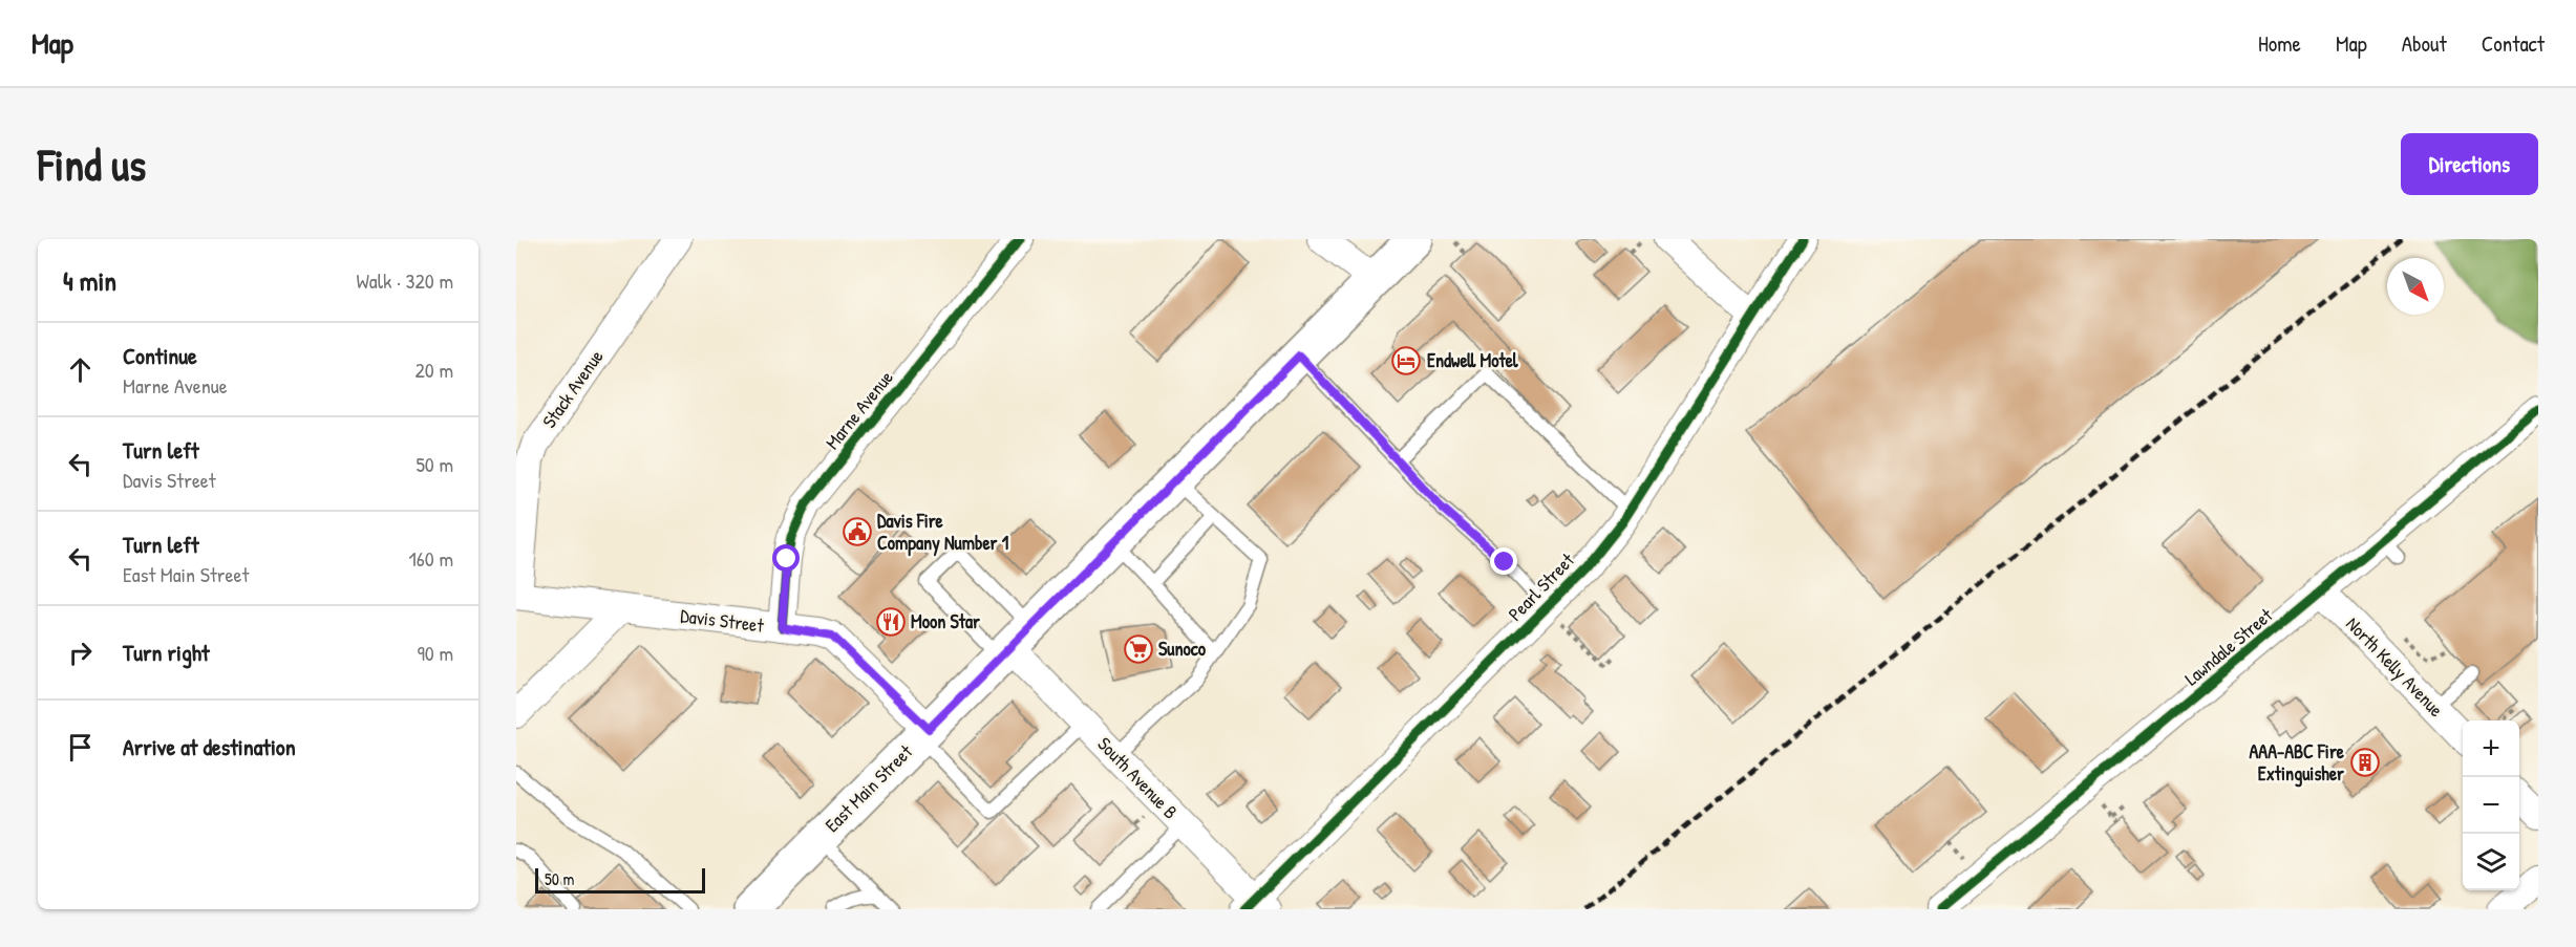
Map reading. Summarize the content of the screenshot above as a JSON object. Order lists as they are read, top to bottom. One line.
{"streets":{"main road":["East Main Street"],"street":["Stack Avenue","Marne Avenue","Pearl Street","Davis Street","Lawndale Street","North Kelly Avenue","South Avenue B"]},"crossings":[["Stack Avenue","Davis Street"],["Marne Avenue","Davis Street"],["Pearl Street","South Avenue B"],["Davis Street","East Main Street"],["Lawndale Street","North Kelly Avenue"],["South Avenue B","East Main Street"]],"places":{"hotel":["Endwell Motel"],"public building":["Davis Fire Company Number 1"],"restaurant":["Moon Star"],"supermarket":["Sunoco"],"building":["AAA-ABC Fire Extinguisher"]},"scale_bar":"50 m","north":"bottom right","page":{"header":"Map","nav":["Home","Map","About","Contact"],"buttons":"Directions","title":"Find us","heading":["4 min","Walk · 320 m"],"list":[["Continue","Marne Avenue","20 m"],["Turn left","Davis Street","50 m"],["Turn left","East Main Street","160 m"],["Turn right","90 m"],"Arrive at destination"],"map_buttons":["+","−"],"scale":"50 m"}}
